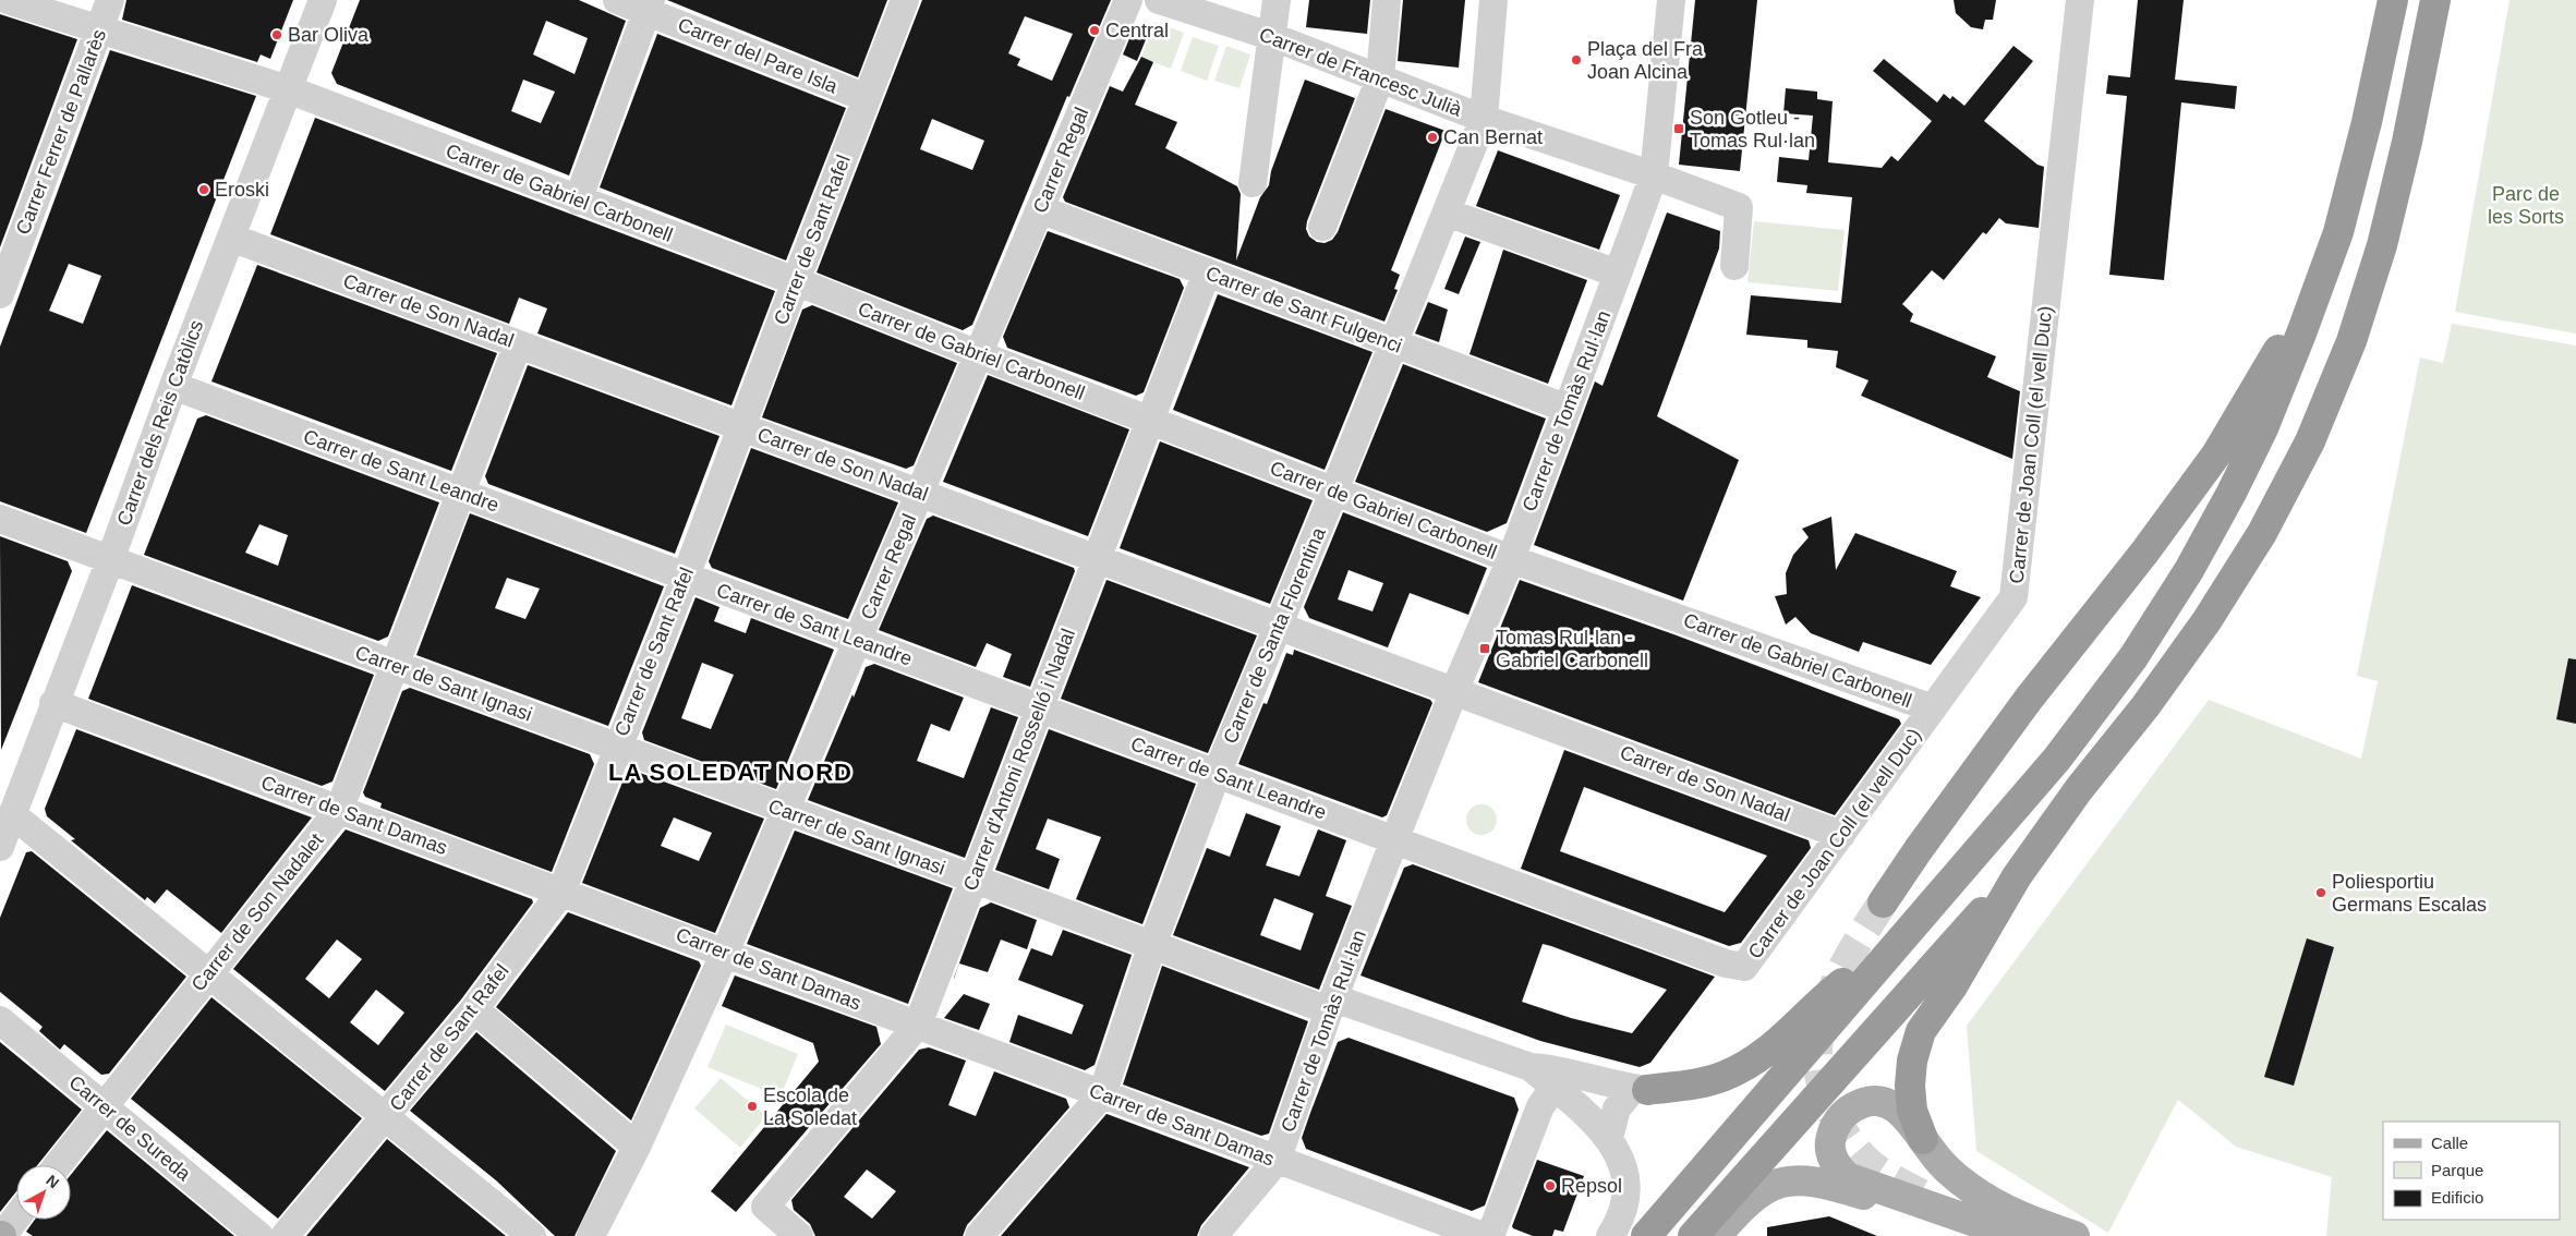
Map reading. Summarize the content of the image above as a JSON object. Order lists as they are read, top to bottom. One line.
{"streets":{"street":["Carrer del Pare Isla","Carrer de Francesc Julià","Carrer Ferrer de Pallarès","Carrer Regal","Carrer de Gabriel Carbonell","Carrer de Sant Rafel","Carrer de Sant Fulgenci","Carrer de Son Nadal","Carrer de Tomàs Rul·lan","Carrer dels Reis Catòlics","Carrer de Joan Coll (el vell Duc)","Carrer de Sant Leandre","Carrer de Santa Florentina","Carrer de Sant Ignasi","Carrer d'Antoni Rosselló i Nadal","Carrer de Sant Damas","Carrer de Son Nadalet","Carrer de Sureda"]},"crossings":[["Carrer del Pare Isla","Carrer de Sant Rafel"],["Carrer de Francesc Julià","Carrer de Tomàs Rul·lan"],["Carrer de Francesc Julià","Carrer de Santa Florentina"],["Carrer Ferrer de Pallarès","Carrer de Gabriel Carbonell"],["Carrer Regal","Carrer de Gabriel Carbonell"],["Carrer Regal","Carrer de Sant Fulgenci"],["Carrer Regal","Carrer de Son Nadal"],["Carrer Regal","Carrer de Sant Leandre"],["Carrer Regal","Carrer de Sant Ignasi"],["Carrer Regal","Carrer de Sant Damas"],["Carrer de Gabriel Carbonell","Carrer de Sant Rafel"],["Carrer de Gabriel Carbonell","Carrer de Tomàs Rul·lan"],["Carrer de Gabriel Carbonell","Carrer dels Reis Catòlics"],["Carrer de Gabriel Carbonell","Carrer de Joan Coll (el vell Duc)"],["Carrer de Gabriel Carbonell","Carrer de Santa Florentina"],["Carrer de Gabriel Carbonell","Carrer d'Antoni Rosselló i Nadal"],["Carrer de Sant Rafel","Carrer de Son Nadal"],["Carrer de Sant Rafel","Carrer de Sant Leandre"],["Carrer de Sant Rafel","Carrer de Sant Ignasi"],["Carrer de Sant Rafel","Carrer de Sant Damas"],["Carrer de Sant Fulgenci","Carrer de Tomàs Rul·lan"],["Carrer de Sant Fulgenci","Carrer de Santa Florentina"],["Carrer de Sant Fulgenci","Carrer d'Antoni Rosselló i Nadal"],["Carrer de Son Nadal","Carrer de Tomàs Rul·lan"],["Carrer de Son Nadal","Carrer dels Reis Catòlics"],["Carrer de Son Nadal","Carrer de Joan Coll (el vell Duc)"],["Carrer de Son Nadal","Carrer de Santa Florentina"],["Carrer de Son Nadal","Carrer d'Antoni Rosselló i Nadal"],["Carrer de Son Nadal","Carrer de Son Nadalet"],["Carrer de Tomàs Rul·lan","Carrer de Sant Leandre"],["Carrer de Tomàs Rul·lan","Carrer de Sant Ignasi"],["Carrer de Tomàs Rul·lan","Carrer de Sant Damas"],["Carrer dels Reis Catòlics","Carrer de Sant Leandre"],["Carrer dels Reis Catòlics","Carrer de Sant Ignasi"],["Carrer dels Reis Catòlics","Carrer de Sant Damas"],["Carrer de Joan Coll (el vell Duc)","Carrer de Sant Leandre"],["Carrer de Sant Leandre","Carrer de Santa Florentina"],["Carrer de Sant Leandre","Carrer d'Antoni Rosselló i Nadal"],["Carrer de Sant Leandre","Carrer de Son Nadalet"],["Carrer de Santa Florentina","Carrer de Sant Ignasi"],["Carrer de Santa Florentina","Carrer de Sant Damas"],["Carrer de Sant Ignasi","Carrer d'Antoni Rosselló i Nadal"],["Carrer de Sant Ignasi","Carrer de Son Nadalet"],["Carrer d'Antoni Rosselló i Nadal","Carrer de Sant Damas"],["Carrer de Sant Damas","Carrer de Son Nadalet"],["Carrer de Son Nadalet","Carrer de Sureda"]],"districts":["LA SOLEDAT NORD"],"parks":["Parc de les Sorts"],"places":{"other":["Central","Bar Oliva","Plaça del Fra Joan Alcina","Can Bernat","Eroski","Poliesportiu Germans Escalas","Escola de La Soledat","Repsol"],"transit":["Son Gotleu - Tomas Rul·lan","Tomas Rul·lan - Gabriel Carbonell"]},"legend":["Calle","Parque","Edificio"],"north":"top right"}
